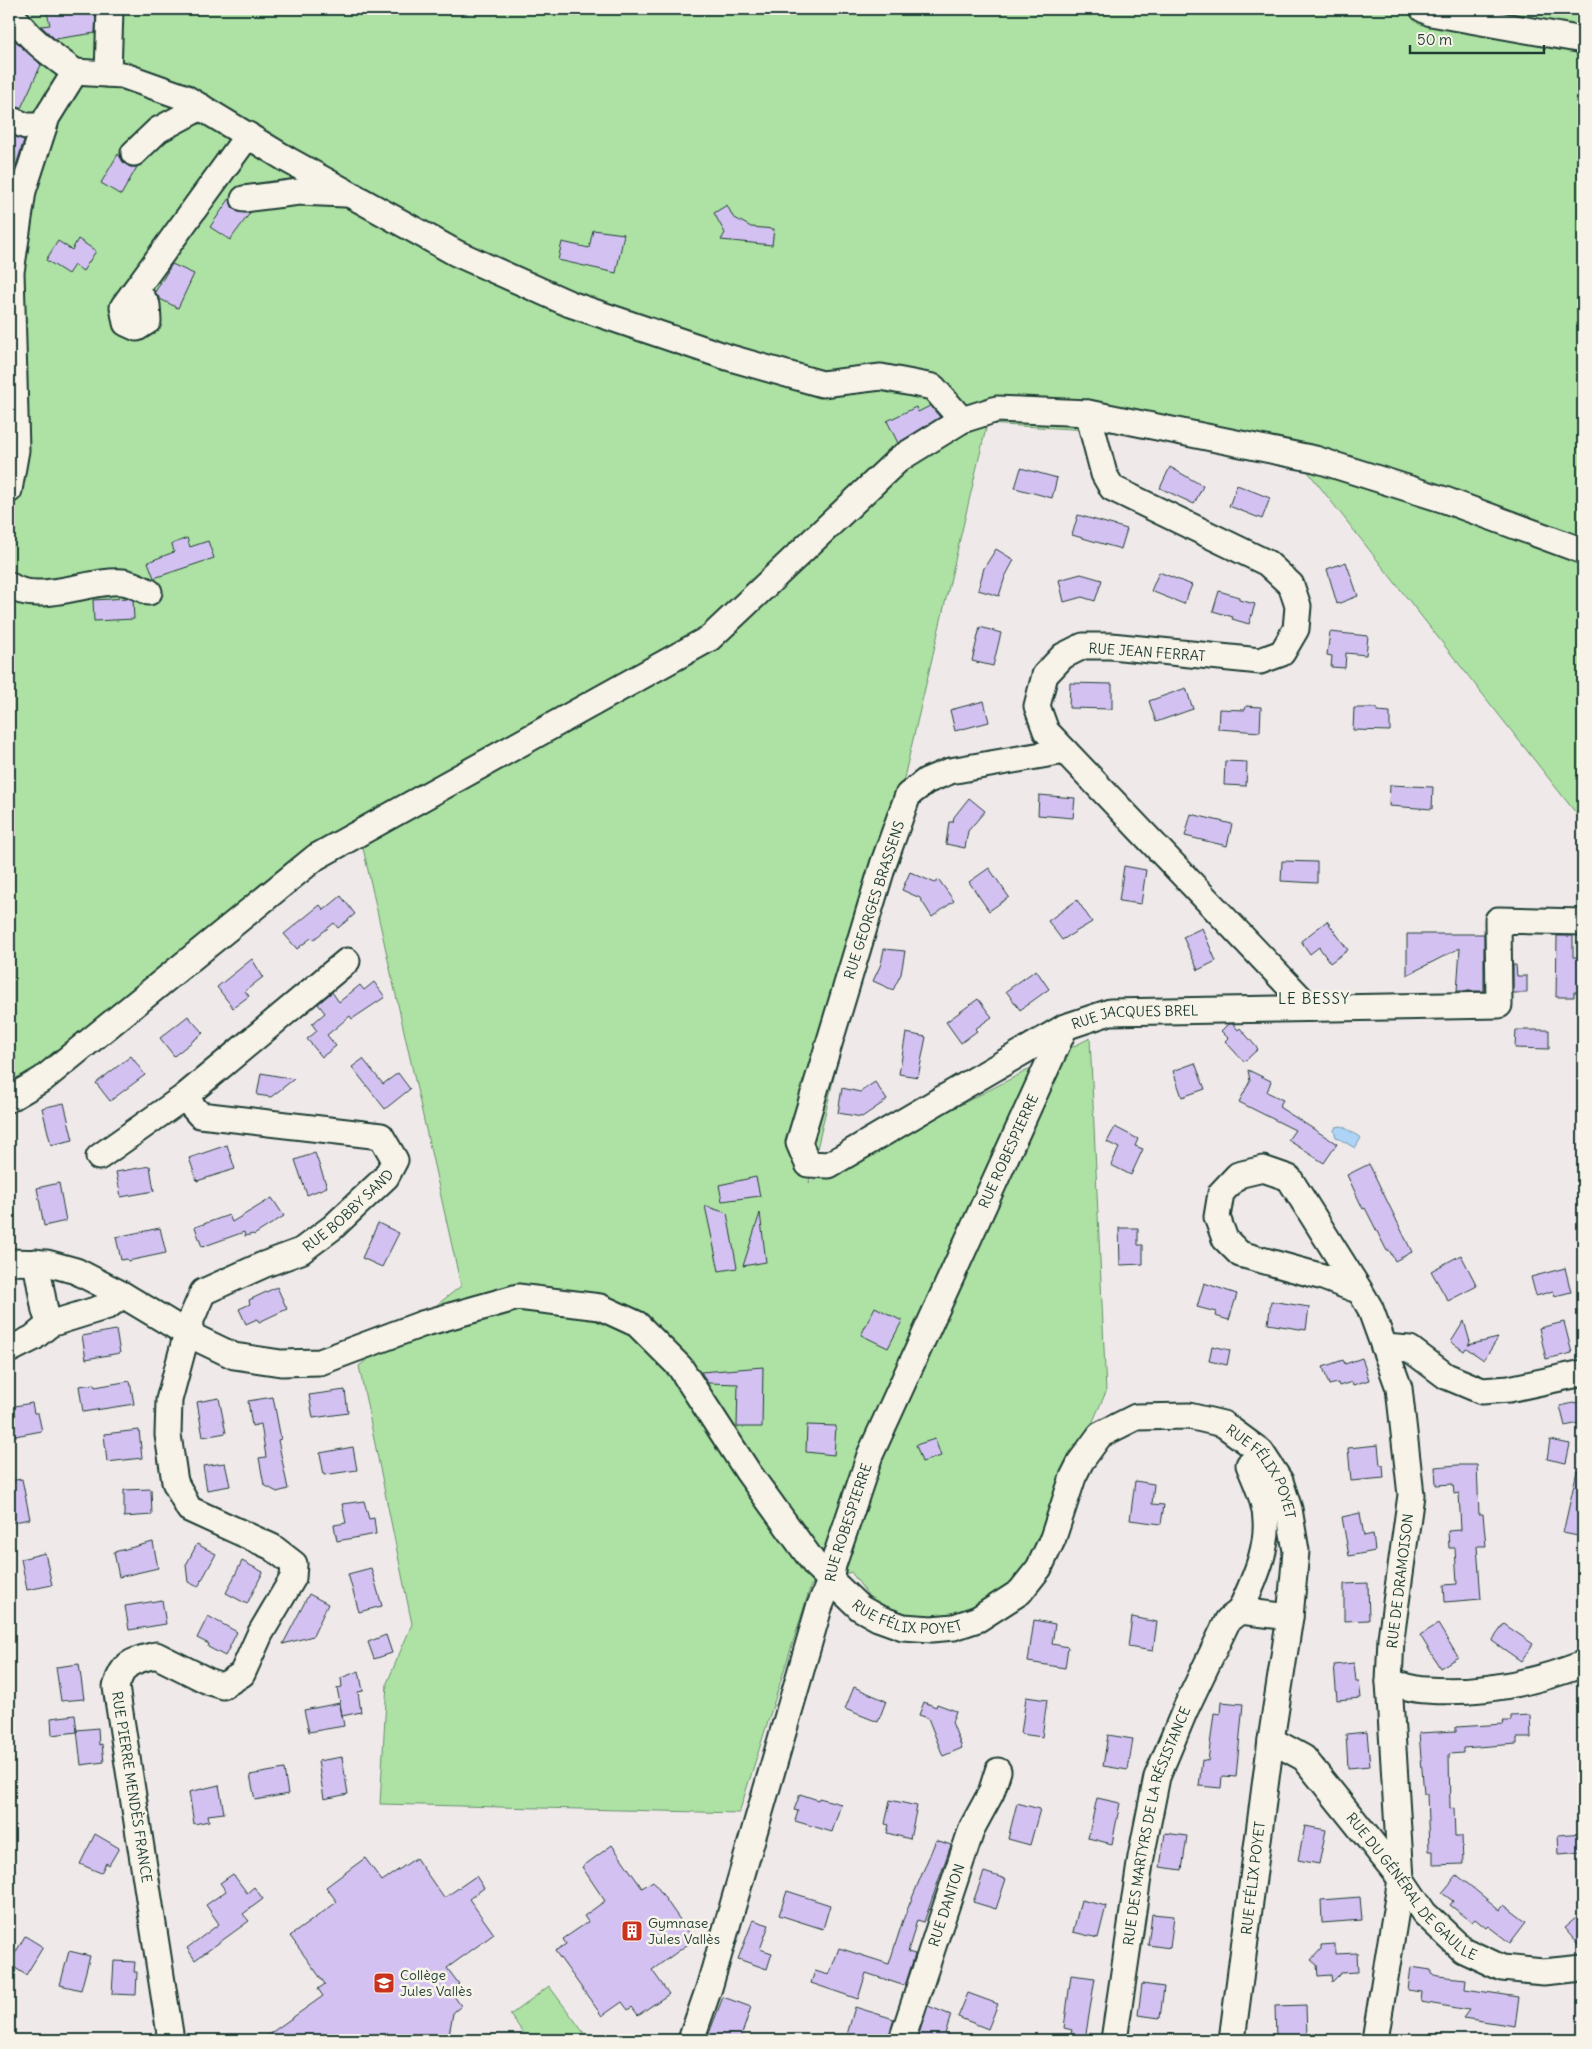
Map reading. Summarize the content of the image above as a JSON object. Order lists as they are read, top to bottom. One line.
{"streets":{"street":["RUE JEAN FERRAT","RUE GEORGES BRASSENS","RUE JACQUES BREL","RUE ROBESPIERRE","RUE BOBBY SAND","RUE FÉLIX POYET","RUE DE DRAMOISON","RUE PIERRE MENDÈS FRANCE","RUE DES MARTYRS DE LA RÉSISTANCE","RUE DU GÉNÉRAL DE GAULLE","RUE DANTON"]},"crossings":[["RUE JEAN FERRAT","RUE GEORGES BRASSENS"],["RUE JEAN FERRAT","RUE JACQUES BREL"],["RUE GEORGES BRASSENS","RUE JACQUES BREL"],["RUE JACQUES BREL","RUE ROBESPIERRE"],["RUE ROBESPIERRE","RUE FÉLIX POYET"],["RUE BOBBY SAND","RUE FÉLIX POYET"],["RUE BOBBY SAND","RUE PIERRE MENDÈS FRANCE"],["RUE FÉLIX POYET","RUE PIERRE MENDÈS FRANCE"],["RUE FÉLIX POYET","RUE DU GÉNÉRAL DE GAULLE"],["RUE DE DRAMOISON","RUE DU GÉNÉRAL DE GAULLE"]],"districts":["LE BESSY"],"places":{"building":["Gymnase Jules Vallès"],"school or university":["Collège Jules Vallès"]},"scale_bar":"50 m"}
